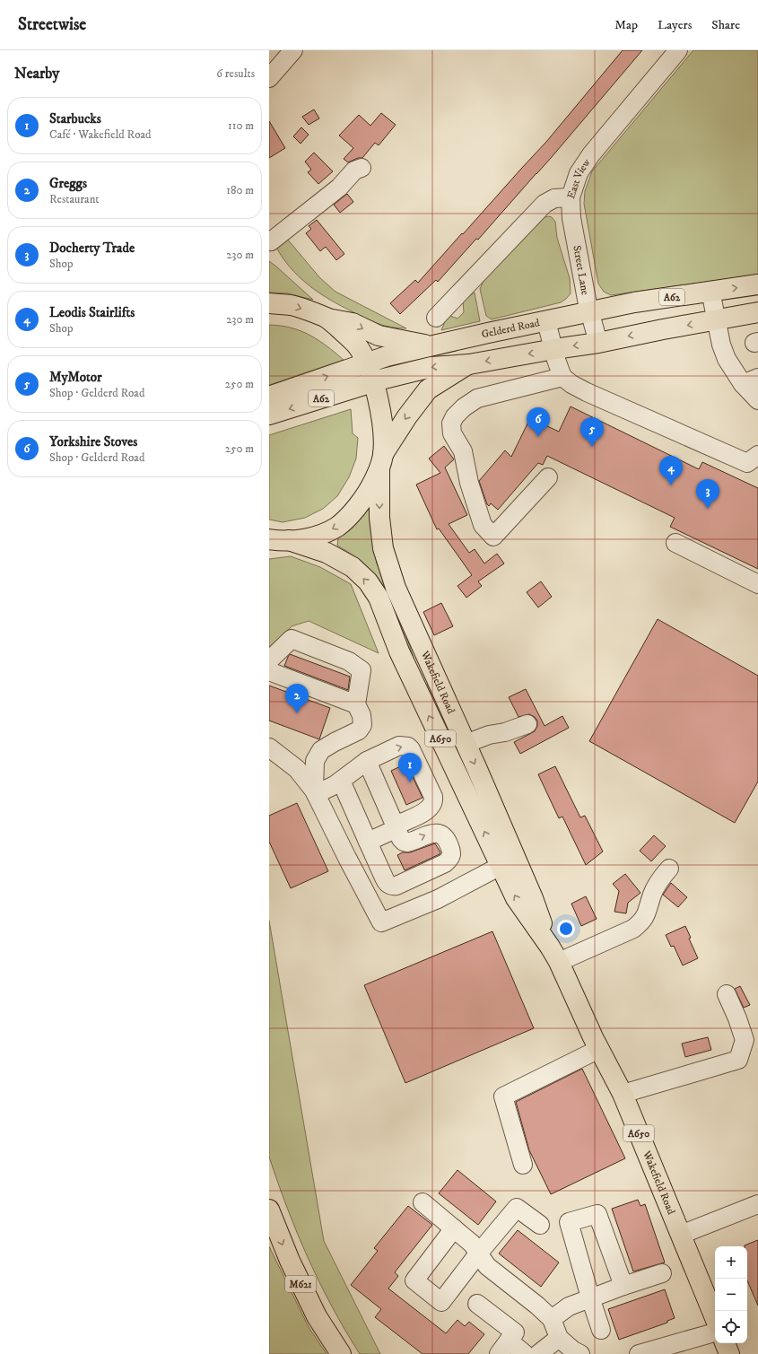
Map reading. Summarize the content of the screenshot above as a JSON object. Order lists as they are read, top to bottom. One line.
{"streets":{"main road":["A62","Gelderd Road","Wakefield Road","A650","M621"],"street":["East View","Street Lane"]},"crossings":[["East View","Street Lane"],["Street Lane","A62"],["Street Lane","Gelderd Road"],["A62","Wakefield Road"],["Gelderd Road","Wakefield Road"]],"page":{"header":"Streetwise","nav":["Map","Layers","Share"],"heading":["Nearby","6 results"],"list":[{"mark":"1","name":"Starbucks","note":"Café · Wakefield Road","value":"110 m"},{"mark":"2","name":"Greggs","note":"Restaurant","value":"180 m"},{"mark":"3","name":"Docherty Trade","note":"Shop","value":"230 m"},{"mark":"4","name":"Leodis Stairlifts","note":"Shop","value":"230 m"},{"mark":"5","name":"MyMotor","note":"Shop · Gelderd Road","value":"250 m"},{"mark":"6","name":"Yorkshire Stoves","note":"Shop · Gelderd Road","value":"250 m"}],"pins":["6","5","4","3","2","1"],"map_buttons":["+","−"]}}
